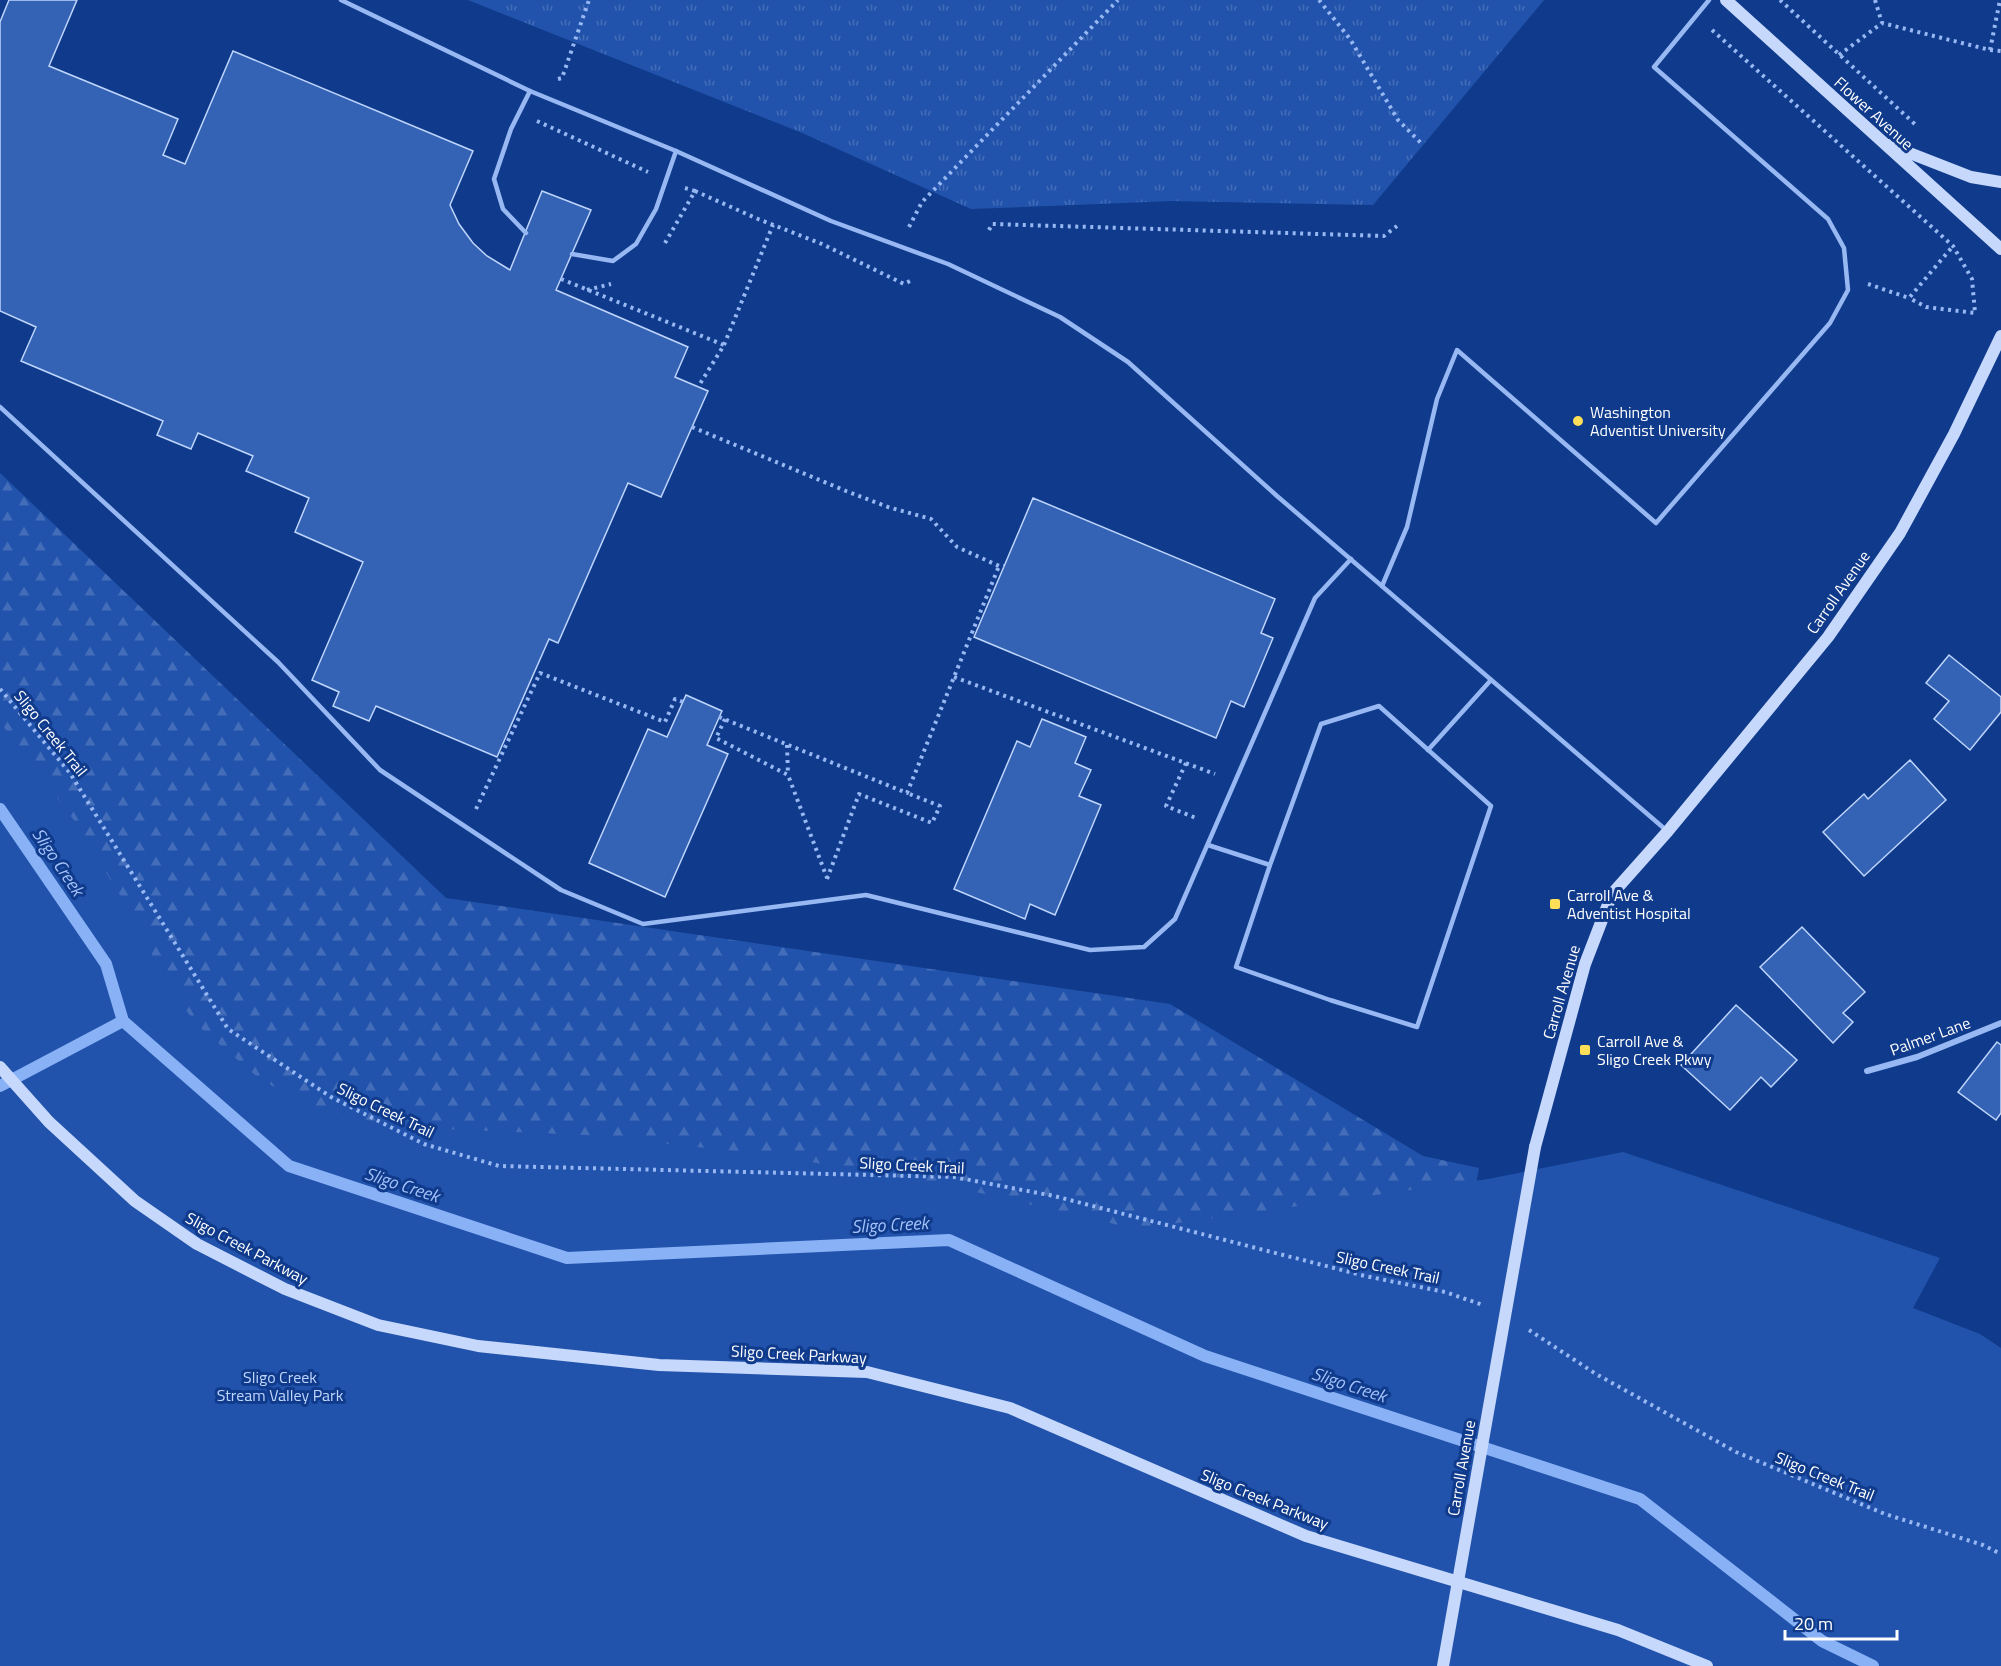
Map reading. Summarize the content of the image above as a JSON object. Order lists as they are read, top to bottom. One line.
{"streets":{"street":["Flower Avenue","Carroll Avenue","Palmer Lane","Sligo Creek Parkway"],"path":["Sligo Creek Trail"]},"water":["Sligo Creek"],"parks":["Sligo Creek Stream Valley Park"],"places":{"other":["Washington Adventist University"],"transit":["Carroll Ave & Adventist Hospital","Carroll Ave & Sligo Creek Pkwy"]},"scale_bar":"20 m"}
